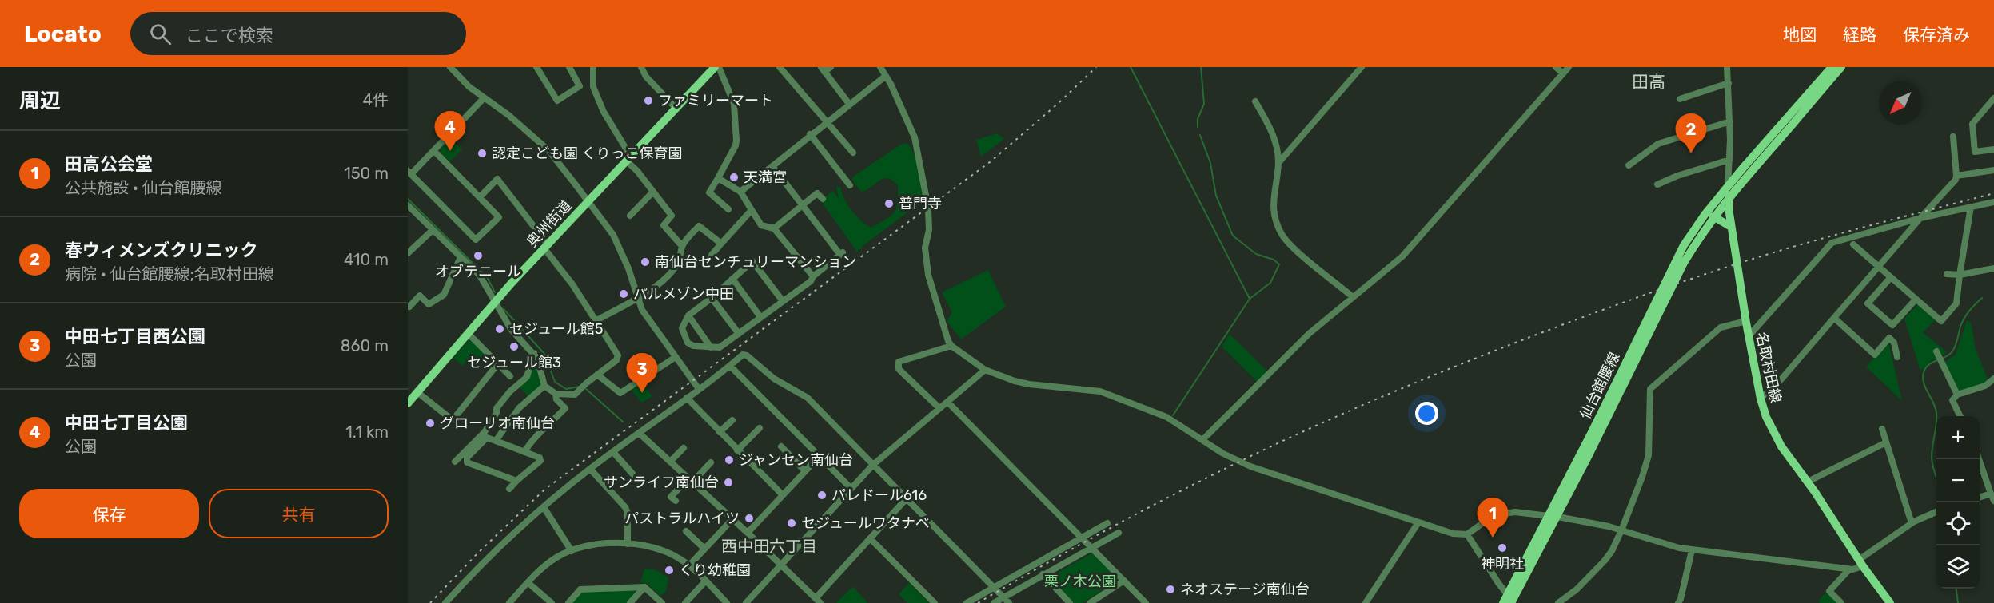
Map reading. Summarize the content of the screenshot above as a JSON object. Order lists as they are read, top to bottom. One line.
{"streets":{"main road":["奥州街道","名取村田線","仙台館腰線"]},"crossings":[["名取村田線","仙台館腰線"]],"districts":["田高","西中田六丁目"],"parks":["栗ノ木公園"],"places":["ファミリーマート","認定こども園 くりっこ保育園","天満宮","普門寺","オブテニール","南仙台センチュリーマンション","パルメゾン中田","セジュール館5","セジュール館3","グローリオ南仙台","ジャンセン南仙台","サンライフ南仙台","パレドール616","パストラルハイツ","セジュールワタナベ","神明社","くり幼稚園","ネオステージ南仙台"],"north":"bottom left","page":{"header":"Locato","search":"ここで検索","nav":["地図","経路","保存済み"],"heading":["周辺","4件"],"pins":["4","2","3","1"],"list":[{"mark":"1","name":"田高公会堂","note":"公共施設 · 仙台館腰線","value":"150 m"},{"mark":"2","name":"春ウィメンズクリニック","note":"病院 · 仙台館腰線;名取村田線","value":"410 m"},{"mark":"3","name":"中田七丁目西公園","note":"公園","value":"860 m"},{"mark":"4","name":"中田七丁目公園","note":"公園","value":"1.1 km"}],"map_buttons":["+","−"],"buttons":["保存","共有"]}}
